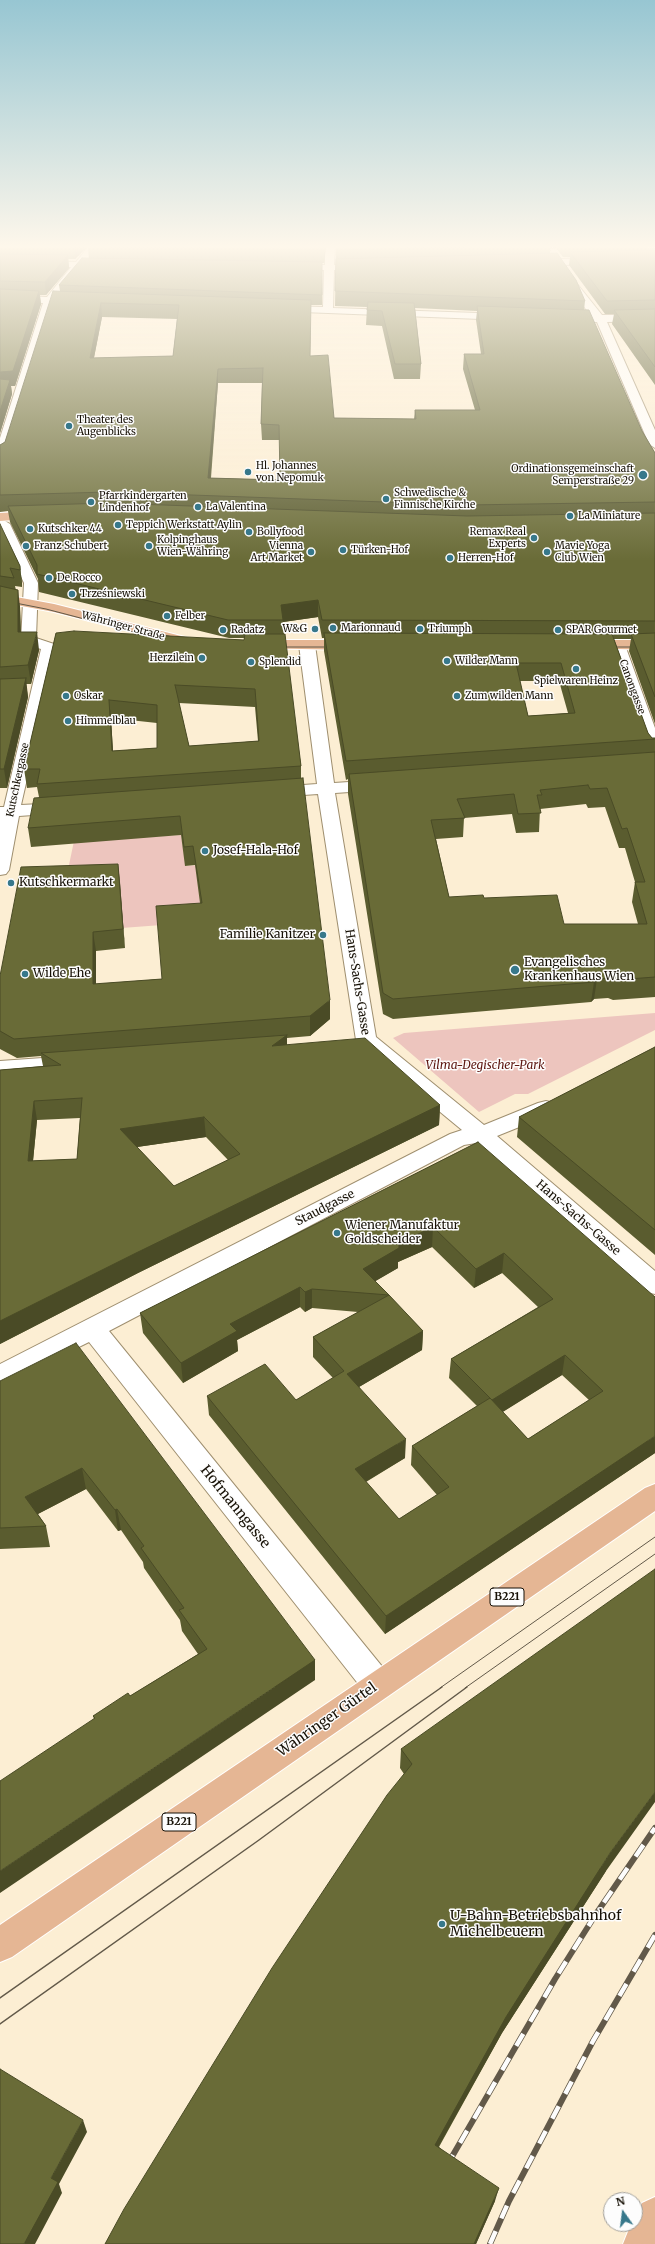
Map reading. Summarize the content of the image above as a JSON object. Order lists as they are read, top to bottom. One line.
{"streets":{"main road":["Währinger Straße","B221","Währinger Gürtel"],"street":["Canongasse","Kutschkergasse","Hans-Sachs-Gasse","Staudgasse","Hofmanngasse"]},"crossings":[["Währinger Straße","Kutschkergasse"],["Hans-Sachs-Gasse","Staudgasse"],["Staudgasse","Hofmanngasse"],["Hofmanngasse","Währinger Gürtel"]],"parks":["Vilma-Degischer-Park"],"places":["Theater des Augenblicks","Hl. Johannes von Nepomuk","Ordinationsgemeinschaft Semperstraße 29","Schwedische & Finnische Kirche","Pfarrkindergarten Lindenhof","La Valentina","La Miniature","Teppich Werkstatt Aylin","Kutschker 44","Bollyfood","Remax Real Experts","Franz Schubert","Kolpinghaus Wien-Währing","Türken-Hof","Vienna Art Market","Mavie Yoga Club Wien","Herren-Hof","De Rocco","Trześniewski","Felber","Marionnaud","W&G","Triumph","Radatz","SPAR Gourmet","Herzilein","Wilder Mann","Splendid","Spielwaren Heinz","Oskar","Zum wilden Mann","Himmelblau","Josef-Hala-Hof","Kutschkermarkt","Familie Kanitzer","Evangelisches Krankenhaus Wien","Wilde Ehe","Wiener Manufaktur Goldscheider","U-Bahn-Betriebsbahnhof Michelbeuern"],"north":"top"}
